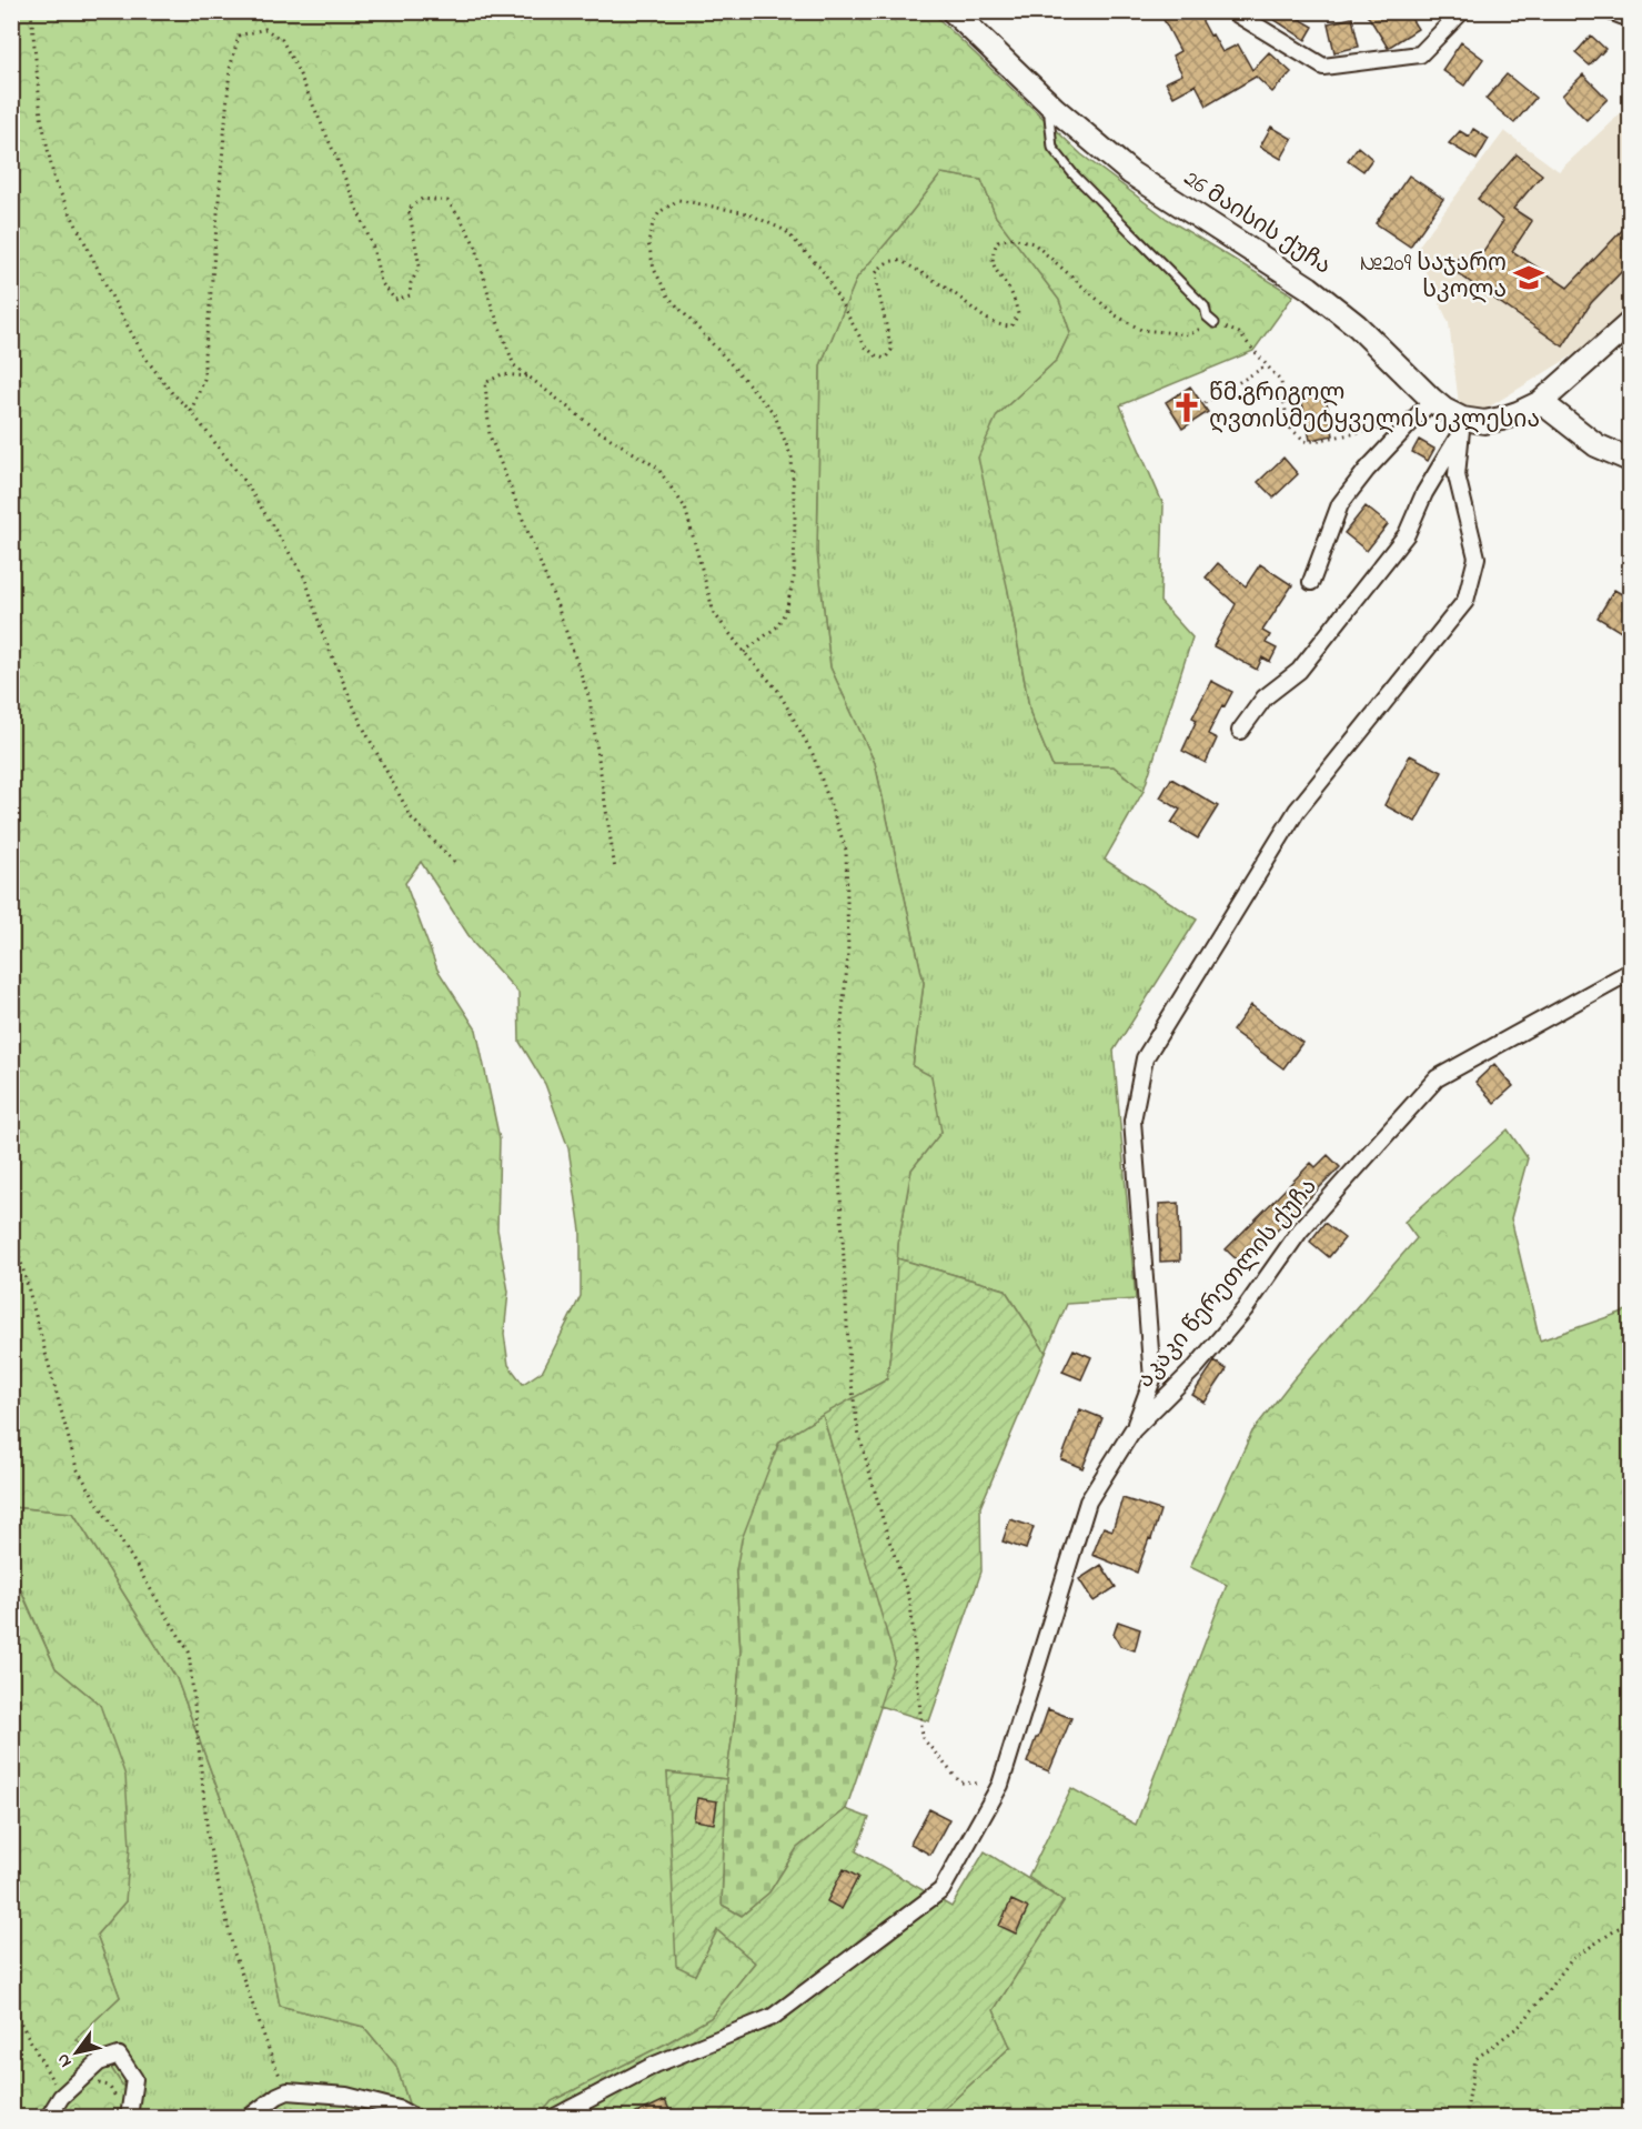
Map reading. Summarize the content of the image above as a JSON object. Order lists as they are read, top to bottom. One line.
{"streets":{"main road":["26 მაისის ქუჩა"],"street":["აკაკი წერეთლის ქუჩა"]},"places":{"school or university":["№209 საჯარო სკოლა"],"church":["წმ.გრიგოლ ღვთისმეტყველის ეკლესია"]},"north":"bottom left"}
